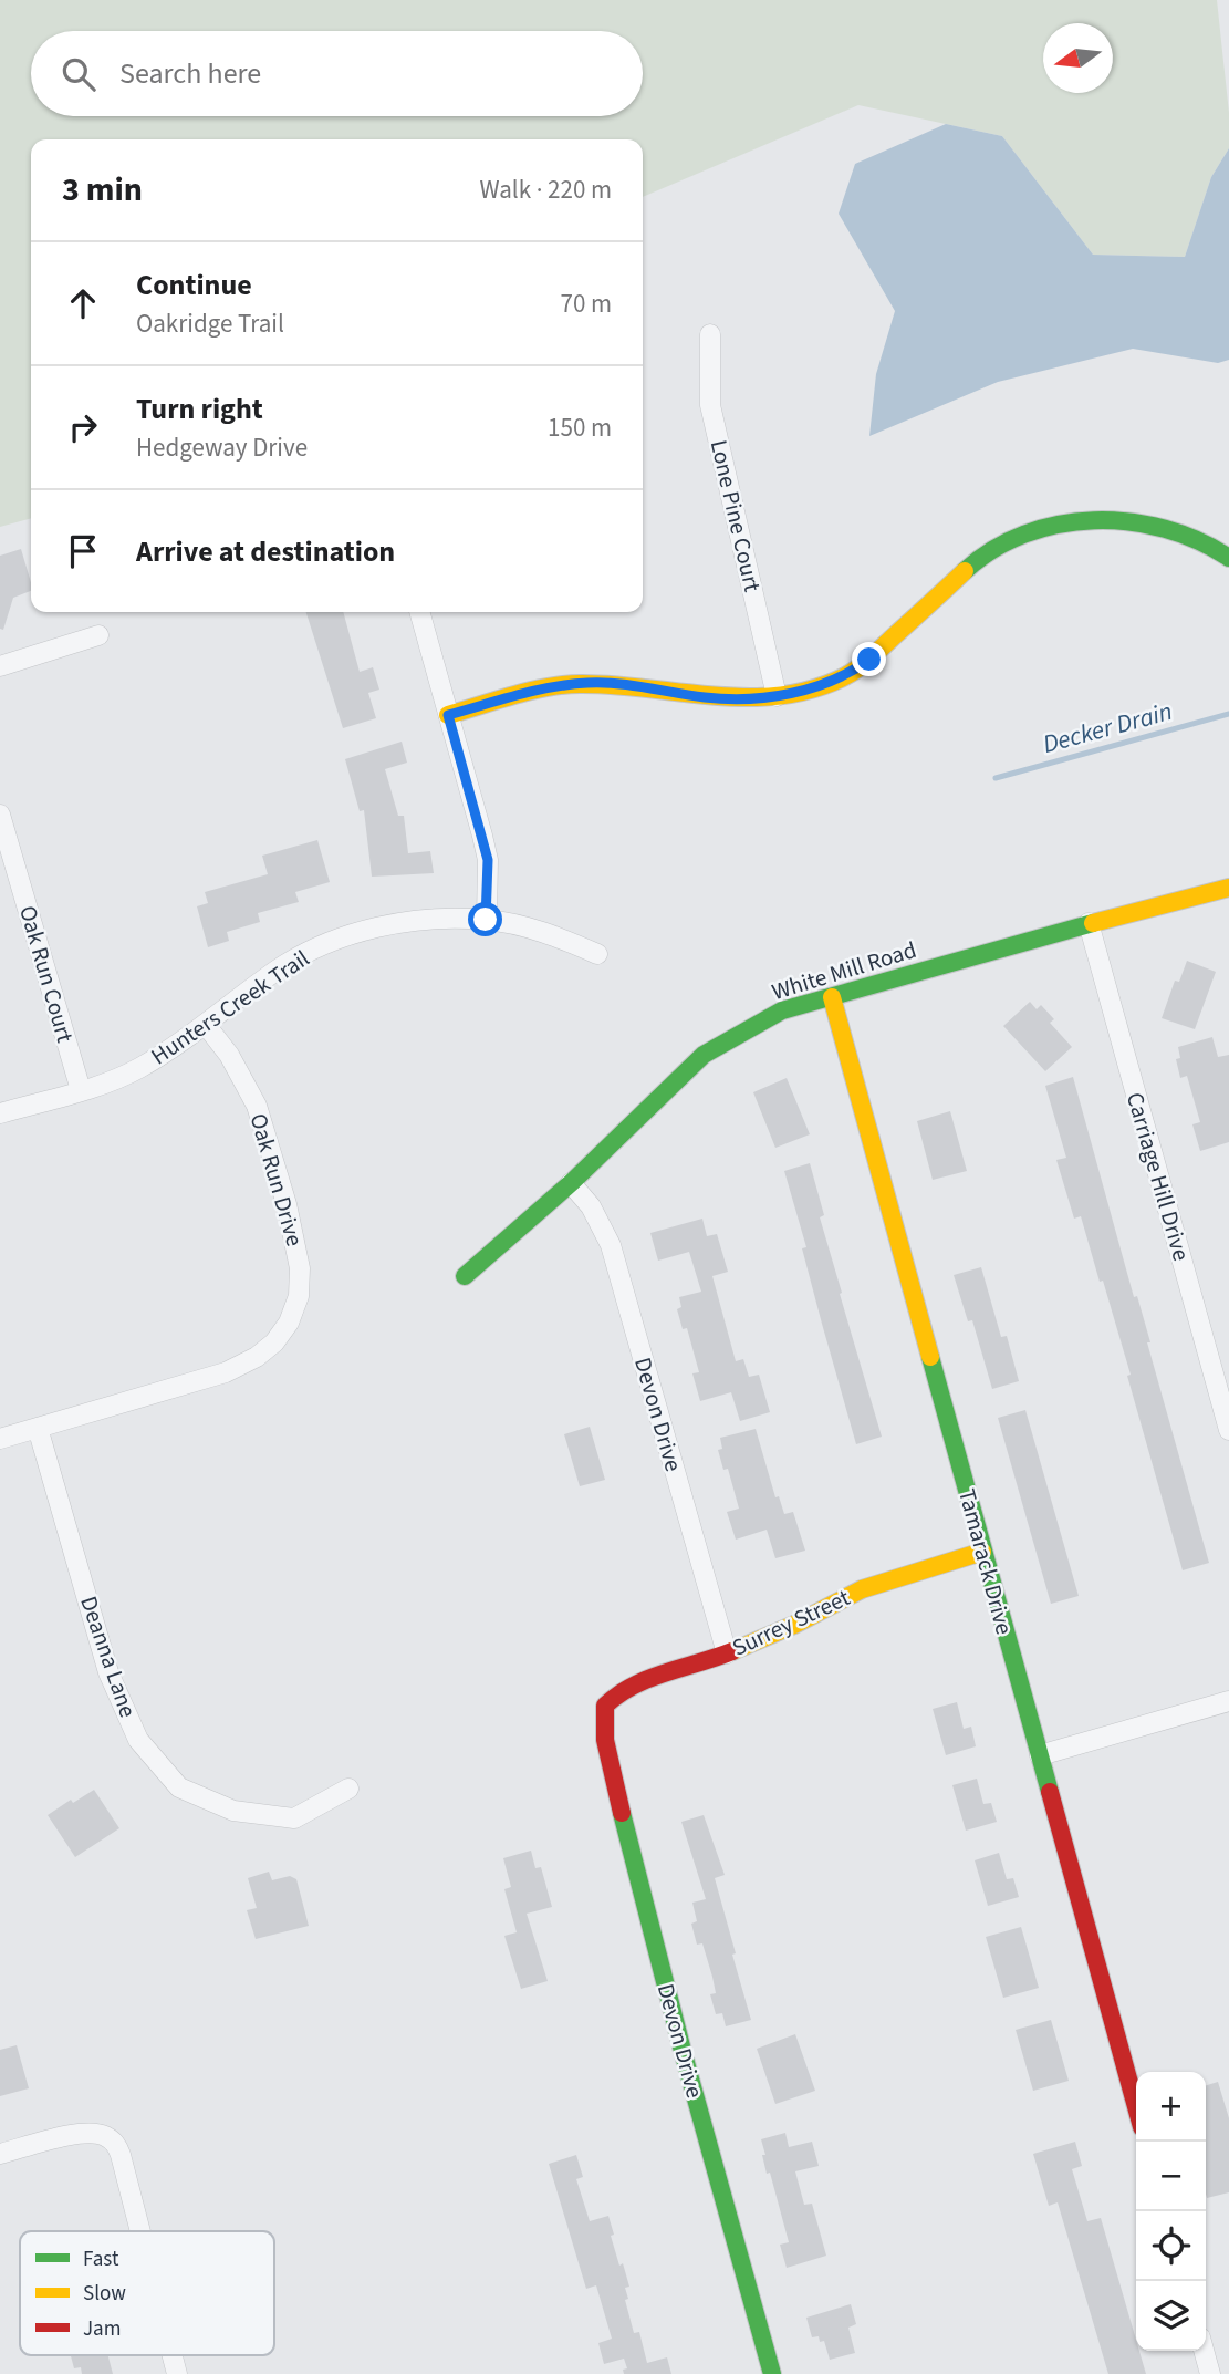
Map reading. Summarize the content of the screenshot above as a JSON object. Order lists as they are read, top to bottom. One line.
{"streets":{"street":["Lone Pine Court","White Mill Road","Oak Run Court","Hunters Creek Trail","Carriage Hill Drive","Oak Run Drive","Devon Drive","Tamarack Drive","Surrey Street","Deanna Lane"]},"crossings":[["White Mill Road","Carriage Hill Drive"],["White Mill Road","Devon Drive"],["White Mill Road","Tamarack Drive"],["Oak Run Court","Hunters Creek Trail"],["Hunters Creek Trail","Oak Run Drive"],["Oak Run Drive","Deanna Lane"],["Devon Drive","Surrey Street"],["Tamarack Drive","Surrey Street"]],"water":["Decker Drain"],"legend":["Fast","Slow","Jam"],"north":"left","page":{"search":"Search here","heading":["3 min","Walk · 220 m"],"list":[["Continue","Oakridge Trail","70 m"],["Turn right","Hedgeway Drive","150 m"],"Arrive at destination"],"map_buttons":["+","−"]}}
